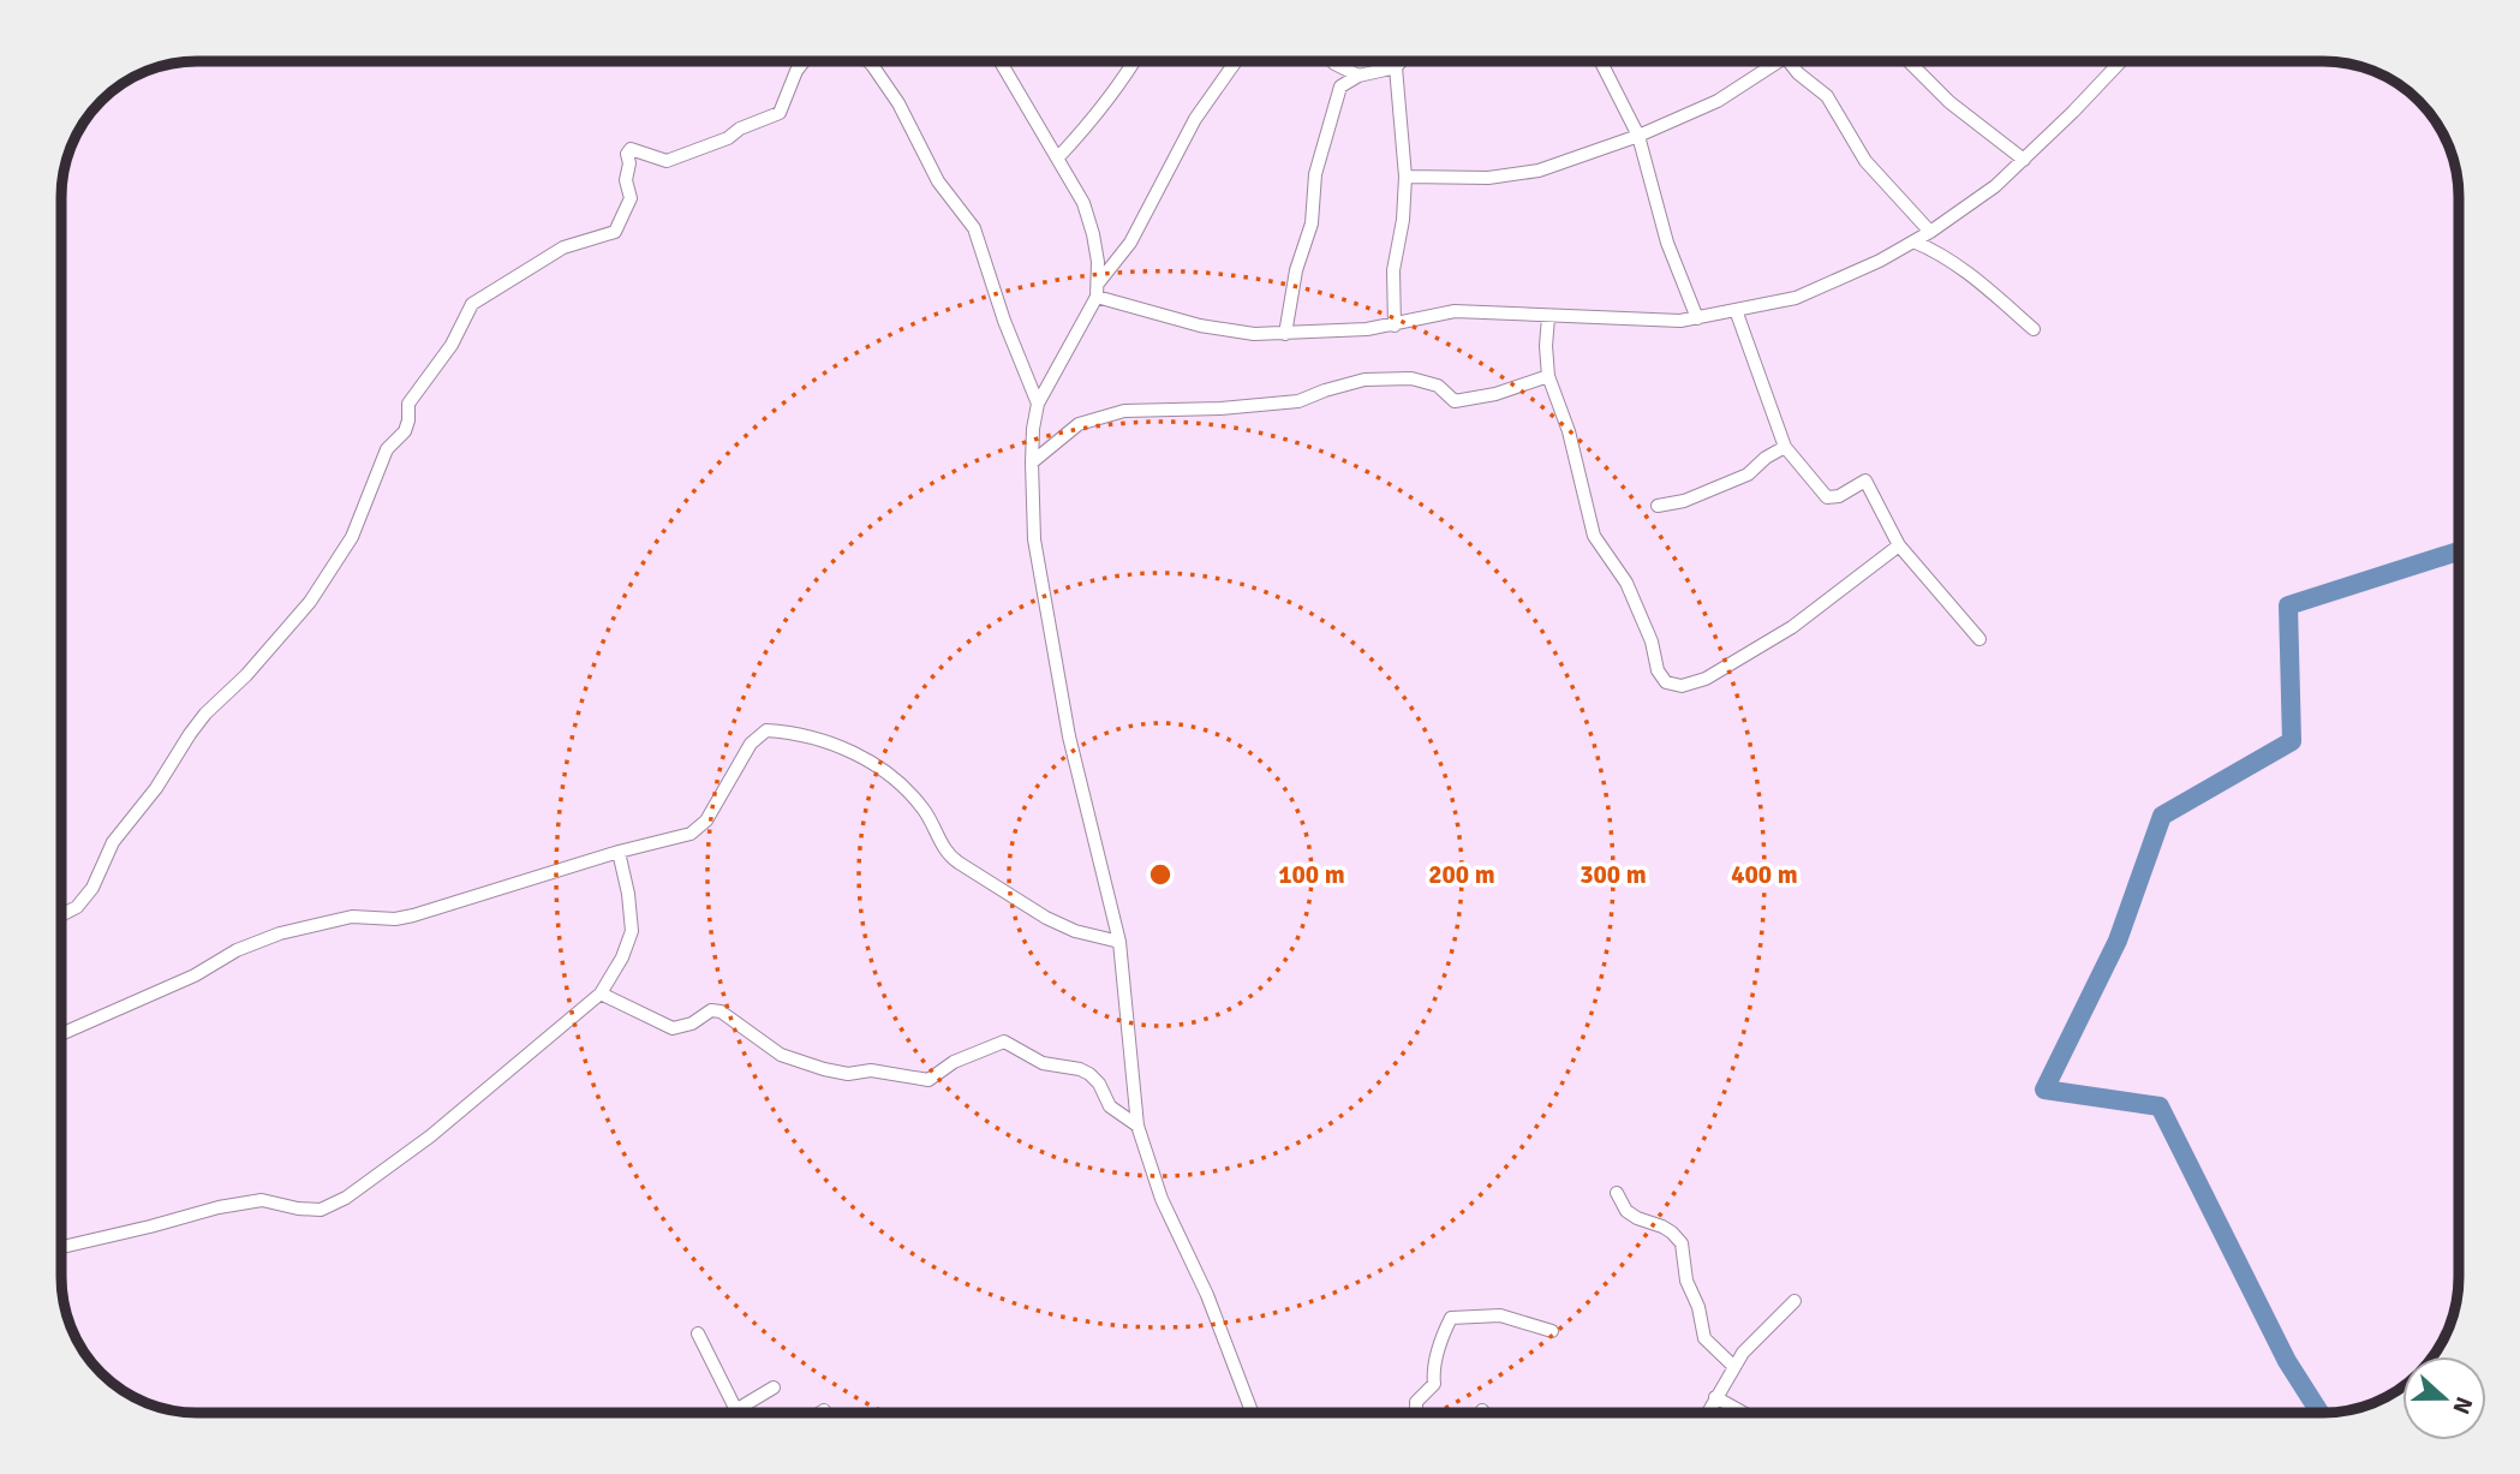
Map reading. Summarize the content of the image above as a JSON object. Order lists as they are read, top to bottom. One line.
{"north":"right","rings":["100 m","200 m","300 m","400 m"]}
